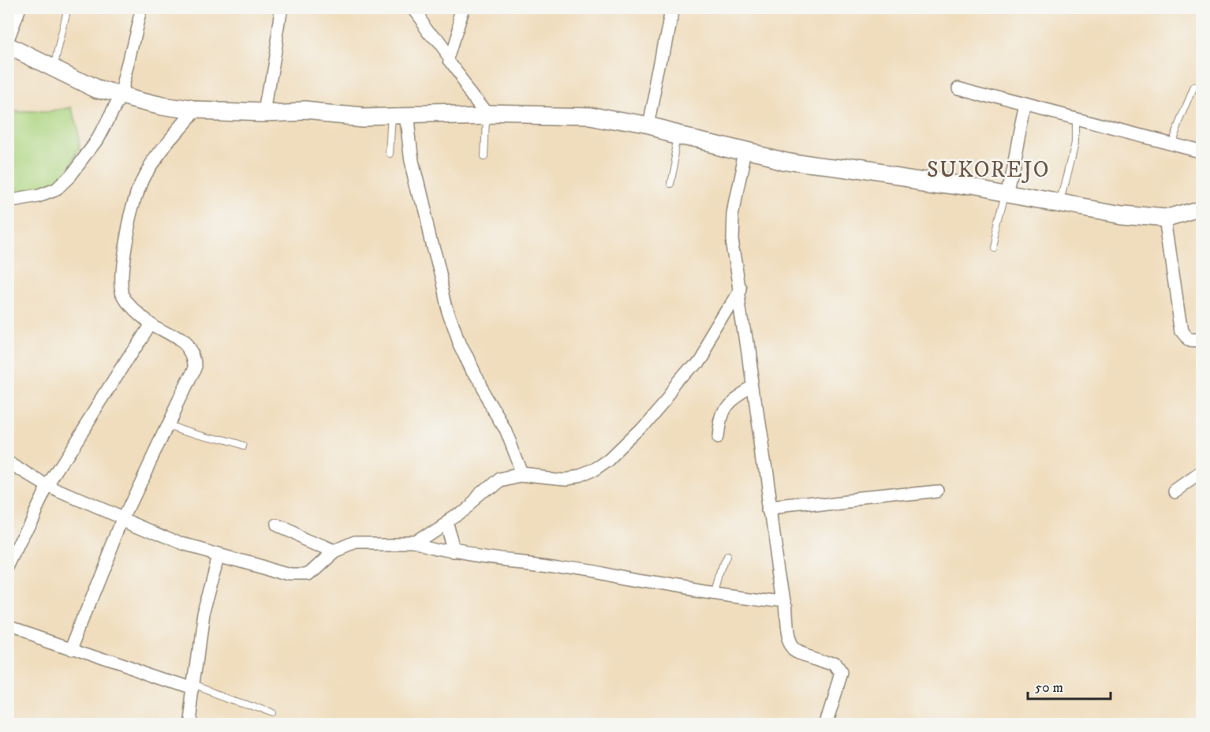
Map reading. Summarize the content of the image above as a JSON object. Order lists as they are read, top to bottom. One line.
{"districts":["SUKOREJO"],"scale_bar":"50 m"}
